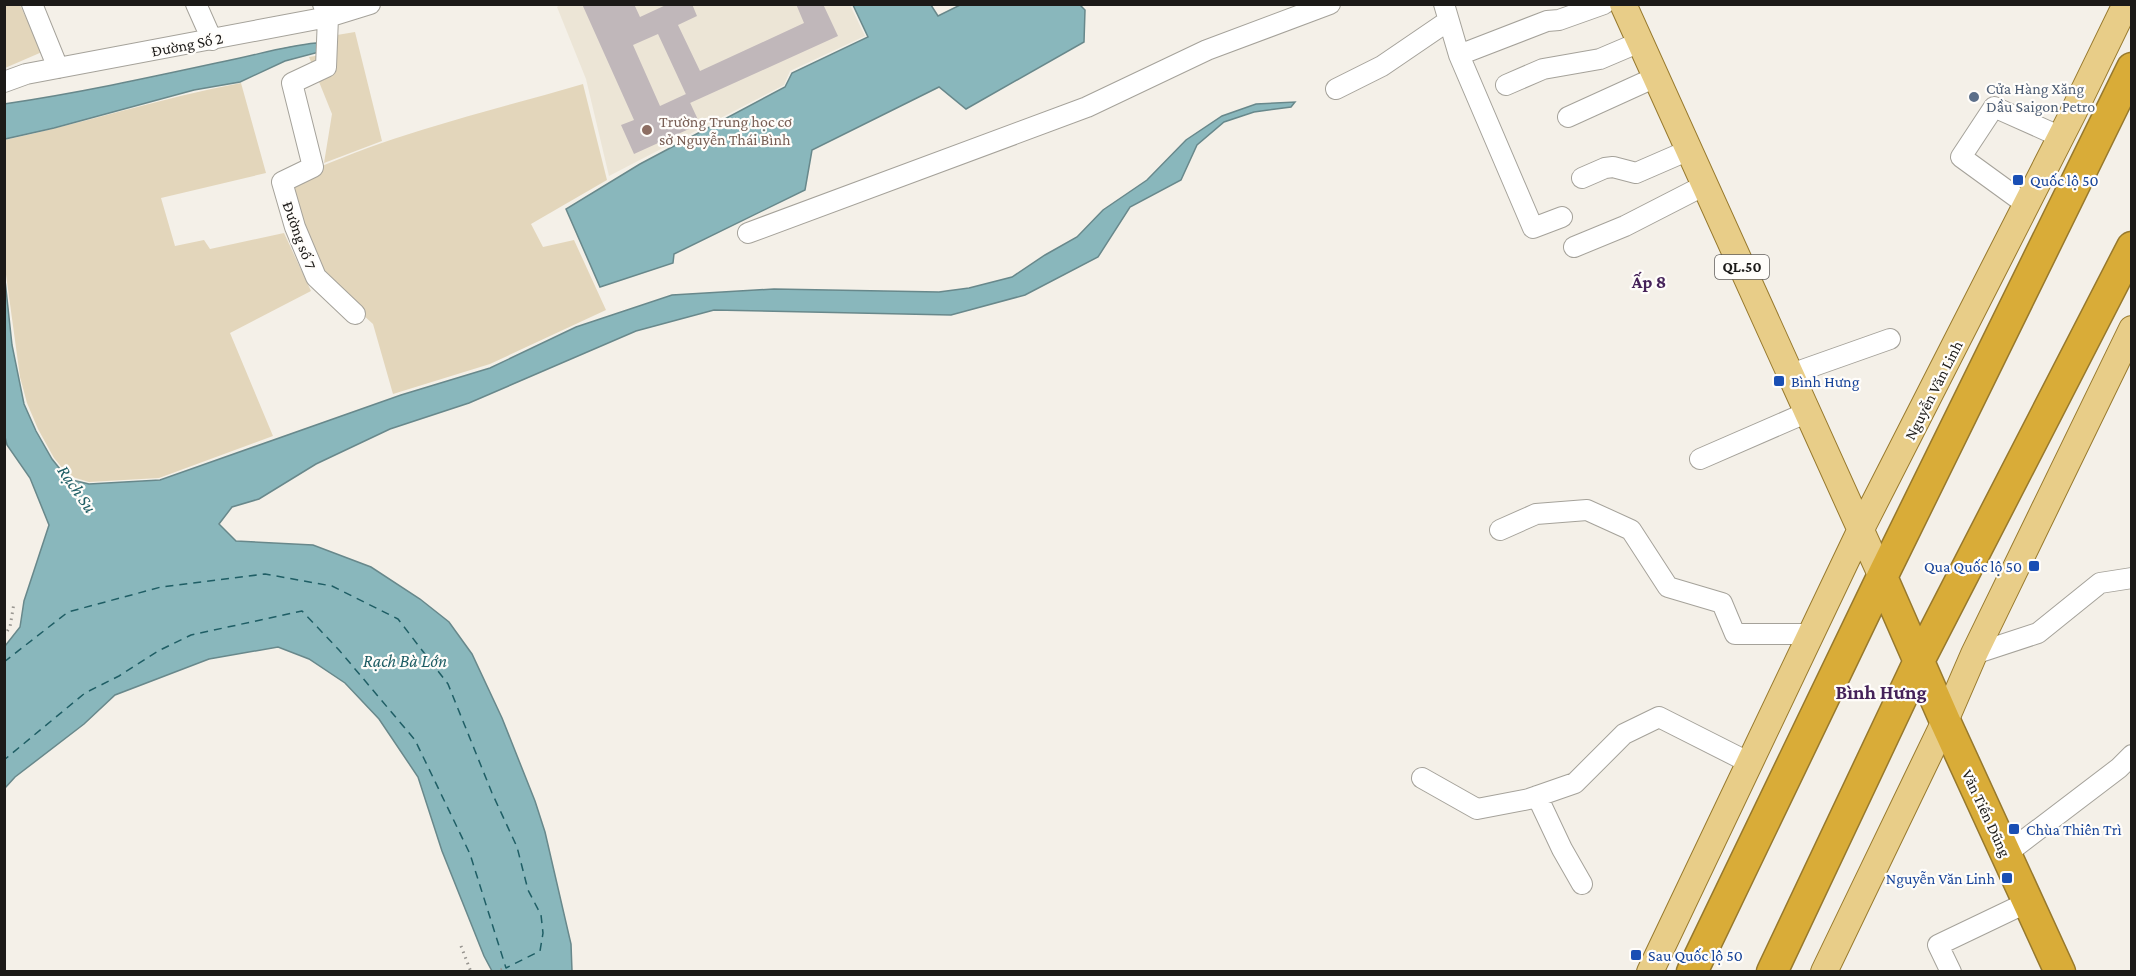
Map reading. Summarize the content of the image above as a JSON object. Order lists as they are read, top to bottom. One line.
{"streets":{"highway":["QL.50","Văn Tiến Dũng"],"main road":["Nguyễn Văn Linh"],"street":["Đường Số 2","Đường số 7"]},"crossings":[["Đường Số 2","Đường số 7"],["QL.50","Nguyễn Văn Linh"],["QL.50","Văn Tiến Dũng"]],"districts":["Ấp 8","Bình Hưng"],"water":["Rạch Su","Rạch Bà Lớn"],"places":{"other":["Cửa Hàng Xăng Dầu Saigon Petro","Trường Trung học cơ sở Nguyễn Thái Bình"],"transit":["Quốc lộ 50","Bình Hưng","Qua Quốc lộ 50","Chùa Thiên Trì","Nguyễn Văn Linh","Sau Quốc lộ 50"]}}
